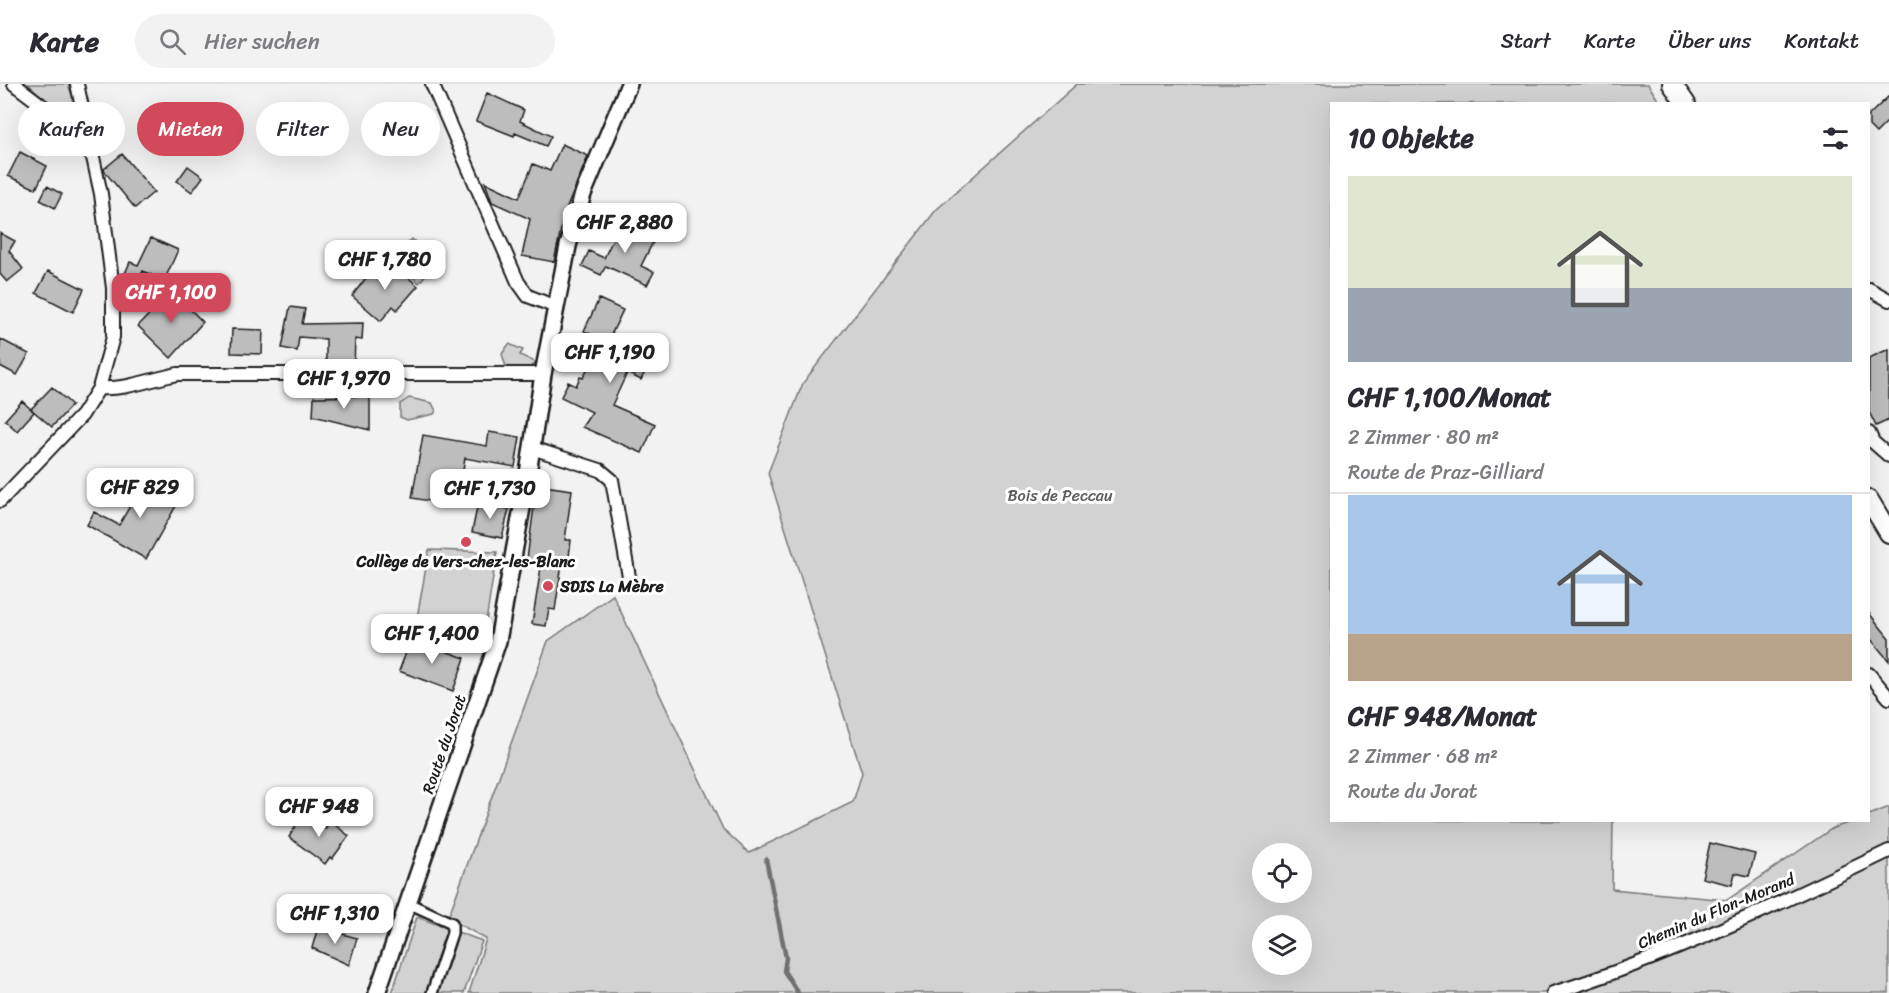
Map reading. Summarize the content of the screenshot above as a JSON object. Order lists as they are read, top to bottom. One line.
{"streets":{"street":["Route du Jorat","Chemin du Flon-Morand"]},"parks":["Bois de Peccau"],"places":["Collège de Vers-chez-les-Blanc","SDIS La Mèbre"],"page":{"header":"Karte","search":"Hier suchen","nav":["Start","Karte","Über uns","Kontakt"],"chip":["Kaufen","Mieten","Filter","Neu"],"heading":"10 Objekte","list":[{"name":"CHF 1,100/Monat","note":"2 Zimmer · 80 m² · Route de Praz-Gilliard"},{"name":"CHF 948/Monat","note":"2 Zimmer · 68 m² · Route du Jorat"}],"price":["CHF 2,880","CHF 1,780","CHF 1,100","CHF 1,190","CHF 1,970","CHF 829","CHF 1,730","CHF 1,400","CHF 948","CHF 1,310"]}}
